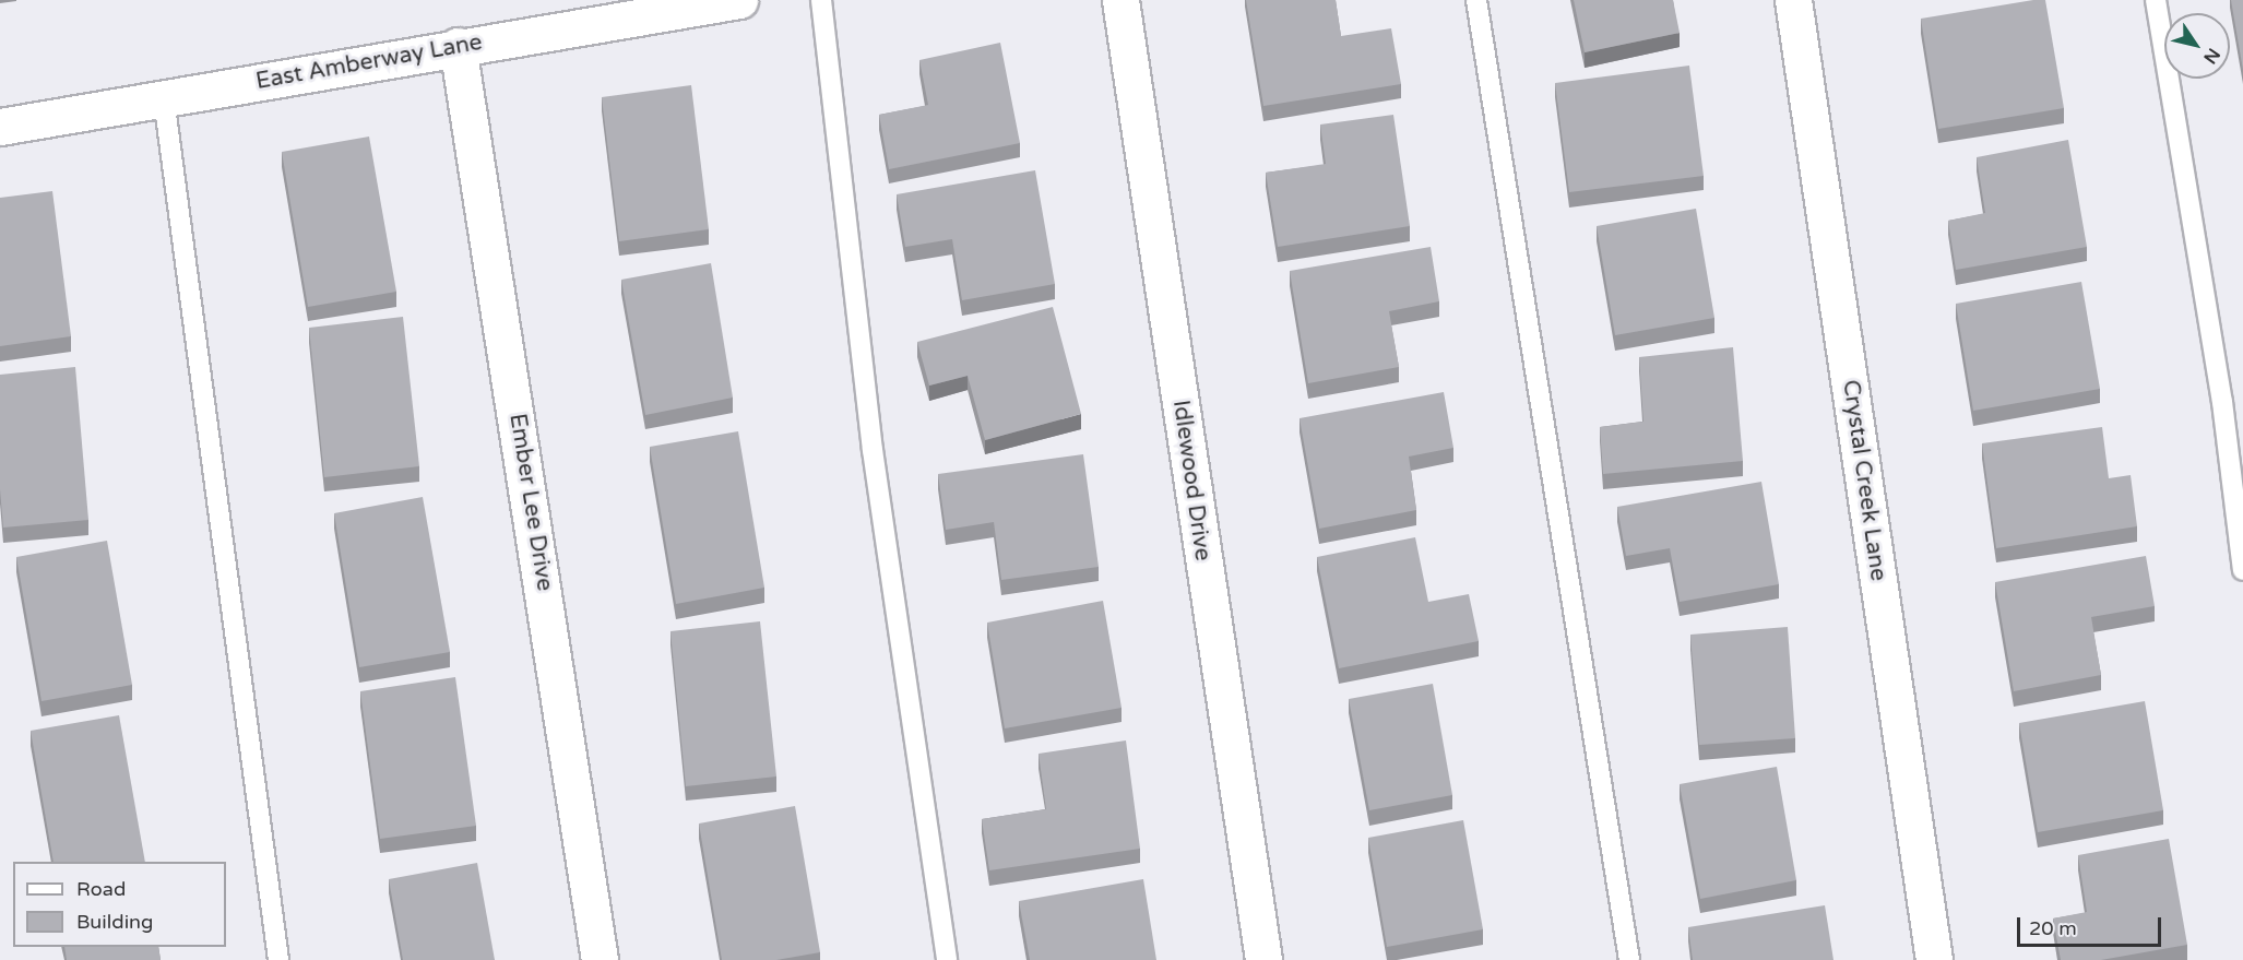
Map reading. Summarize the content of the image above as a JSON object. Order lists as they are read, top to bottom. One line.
{"streets":{"street":["East Amberway Lane","Idlewood Drive","Crystal Creek Lane","Ember Lee Drive"]},"crossings":[["East Amberway Lane","Ember Lee Drive"]],"legend":["Road","Building"],"scale_bar":"20 m","north":"bottom right"}
